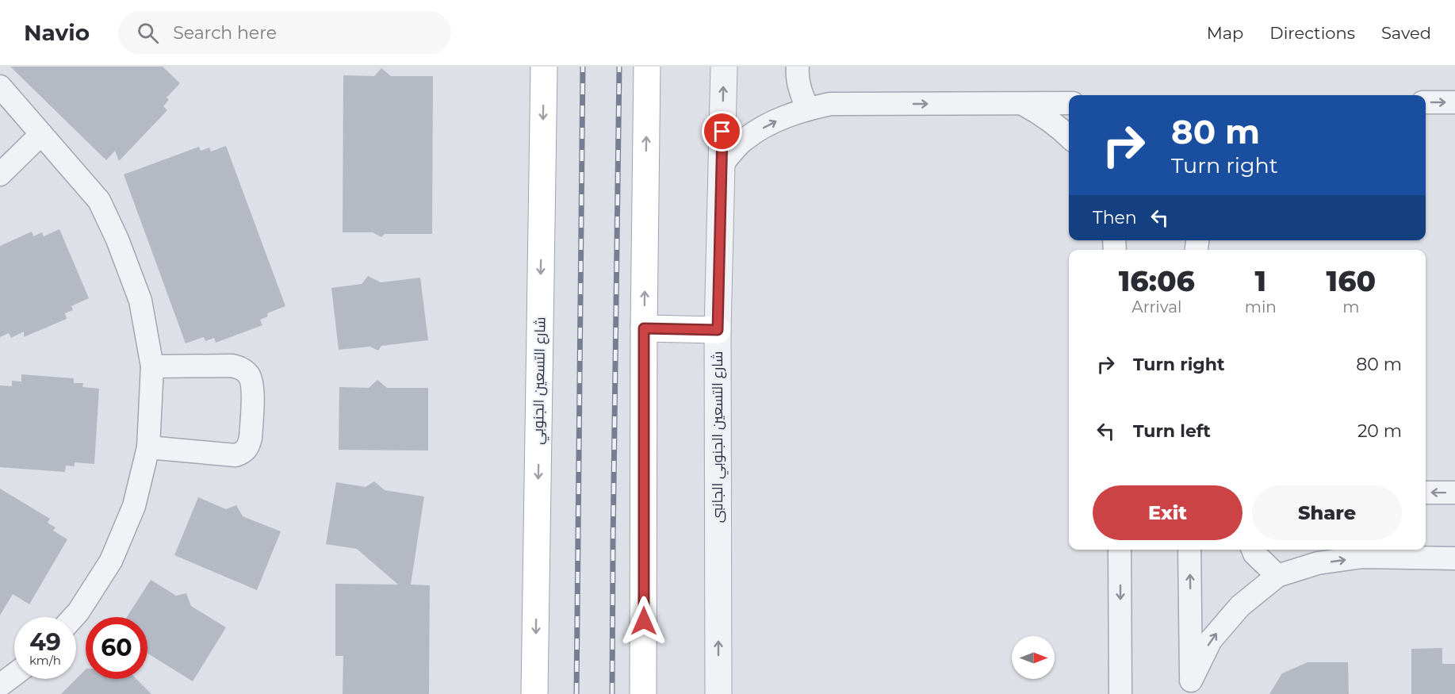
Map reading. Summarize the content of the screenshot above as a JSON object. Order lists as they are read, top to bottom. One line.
{"streets":{"main road":["شارع التسعين الجنوبي"],"street":["شارع التسعين الجنوبي الجانبى"]},"one_way":["شارع التسعين الجنوبي الجانبى"],"north":"right","page":{"header":"Navio","search":"Search here","nav":["Map","Directions","Saved"],"turn":["80 m","Turn right"],"then":"Then","eta":["16:06","Arrival","1","min","160","m"],"list":[{"name":"Turn right","value":"80 m"},{"name":"Turn left","value":"20 m"}],"buttons":["Exit","Share"],"speed":"49 km/h","limit":"60"}}
